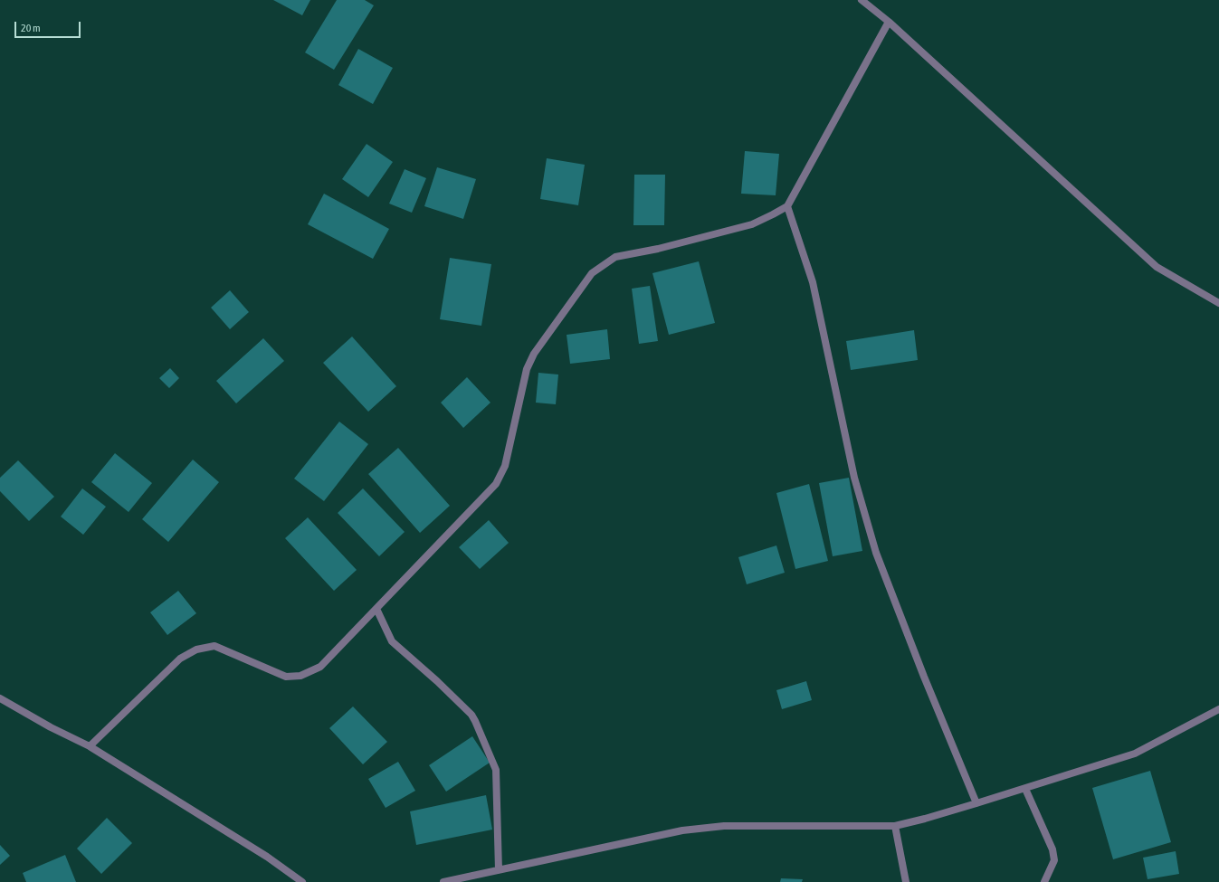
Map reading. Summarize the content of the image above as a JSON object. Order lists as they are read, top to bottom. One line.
{"scale_bar":"20 m"}
